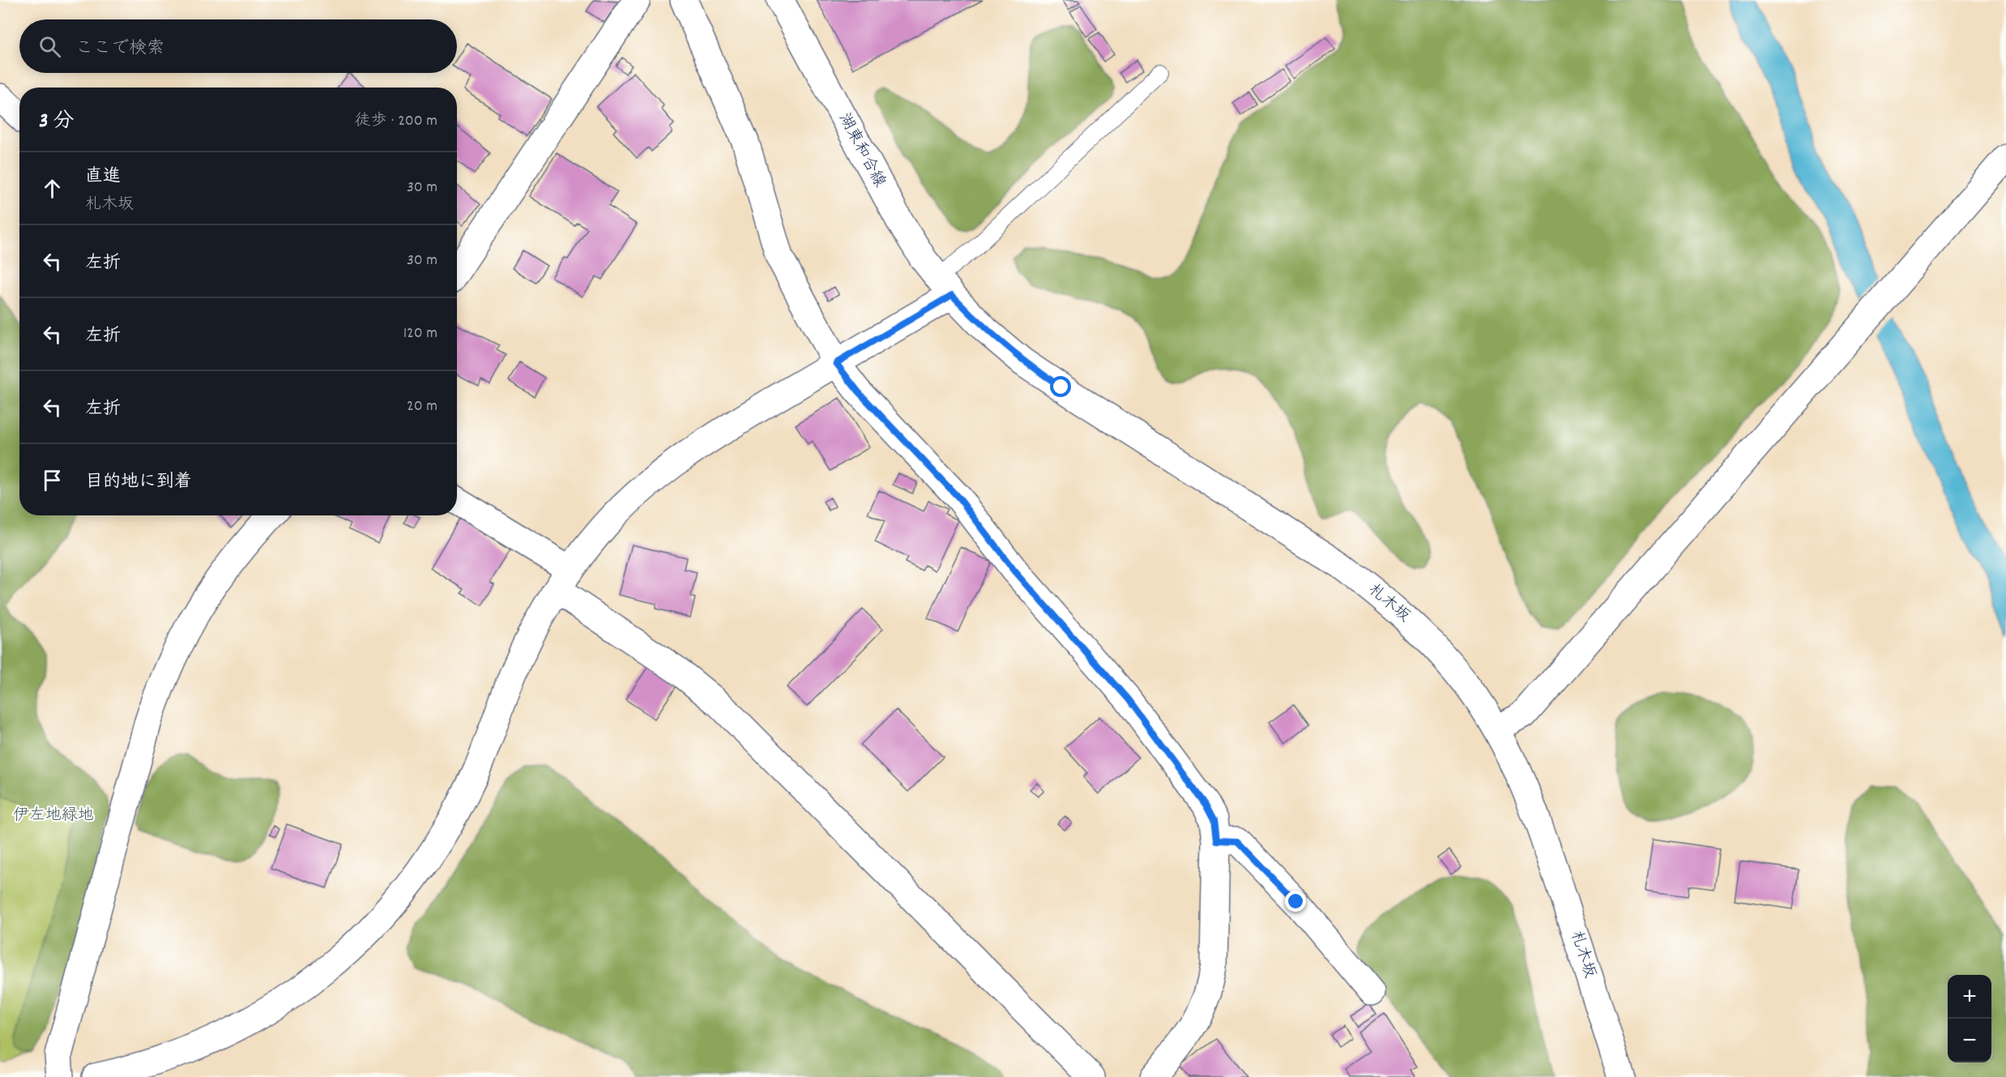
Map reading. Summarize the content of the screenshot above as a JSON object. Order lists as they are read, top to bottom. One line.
{"streets":{"street":["湖東和合線","札木坂"]},"crossings":[["湖東和合線","札木坂"]],"parks":["伊左地緑地"],"page":{"search":"ここで検索","heading":["3 分","徒歩 · 200 m"],"list":[["直進","札木坂","30 m"],["左折","30 m"],["左折","120 m"],["左折","20 m"],"目的地に到着"],"map_buttons":["+","−"]}}
